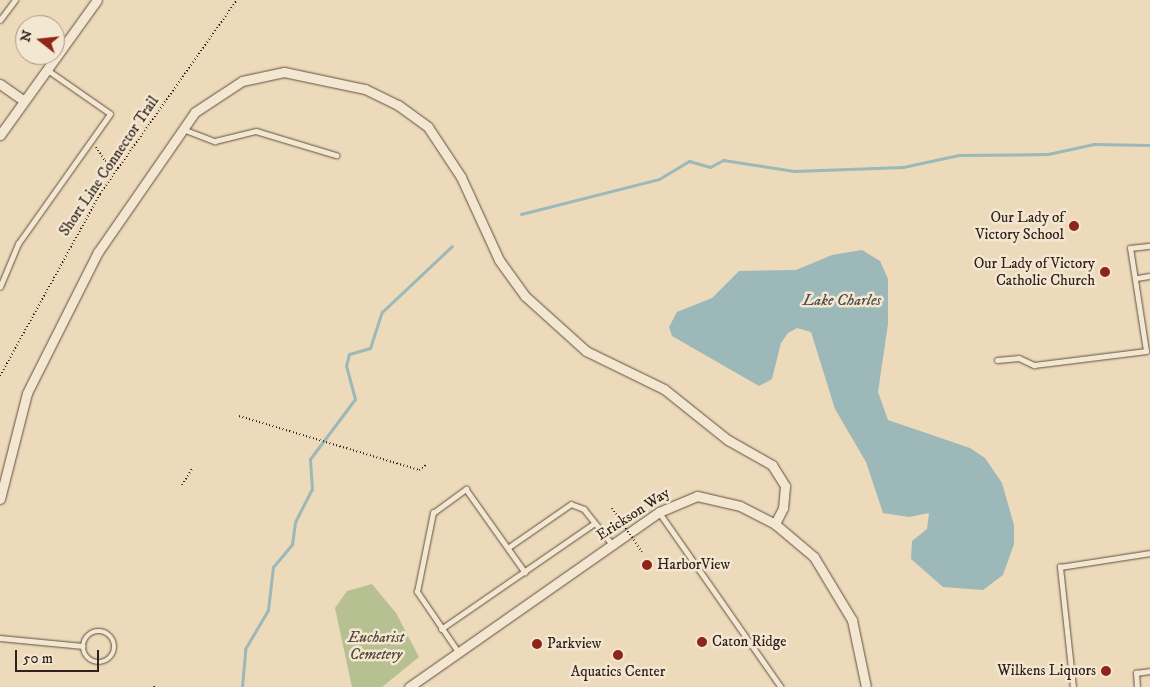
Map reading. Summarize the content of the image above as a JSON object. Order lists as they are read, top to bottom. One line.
{"streets":{"street":["Erickson Way"],"path":["Short Line Connector Trail"]},"water":["Lake Charles"],"parks":["Eucharist Cemetery"],"places":["Our Lady of Victory School","Our Lady of Victory Catholic Church","HarborView","Caton Ridge","Parkview","Aquatics Center","Wilkens Liquors"],"scale_bar":"50 m","north":"left"}
